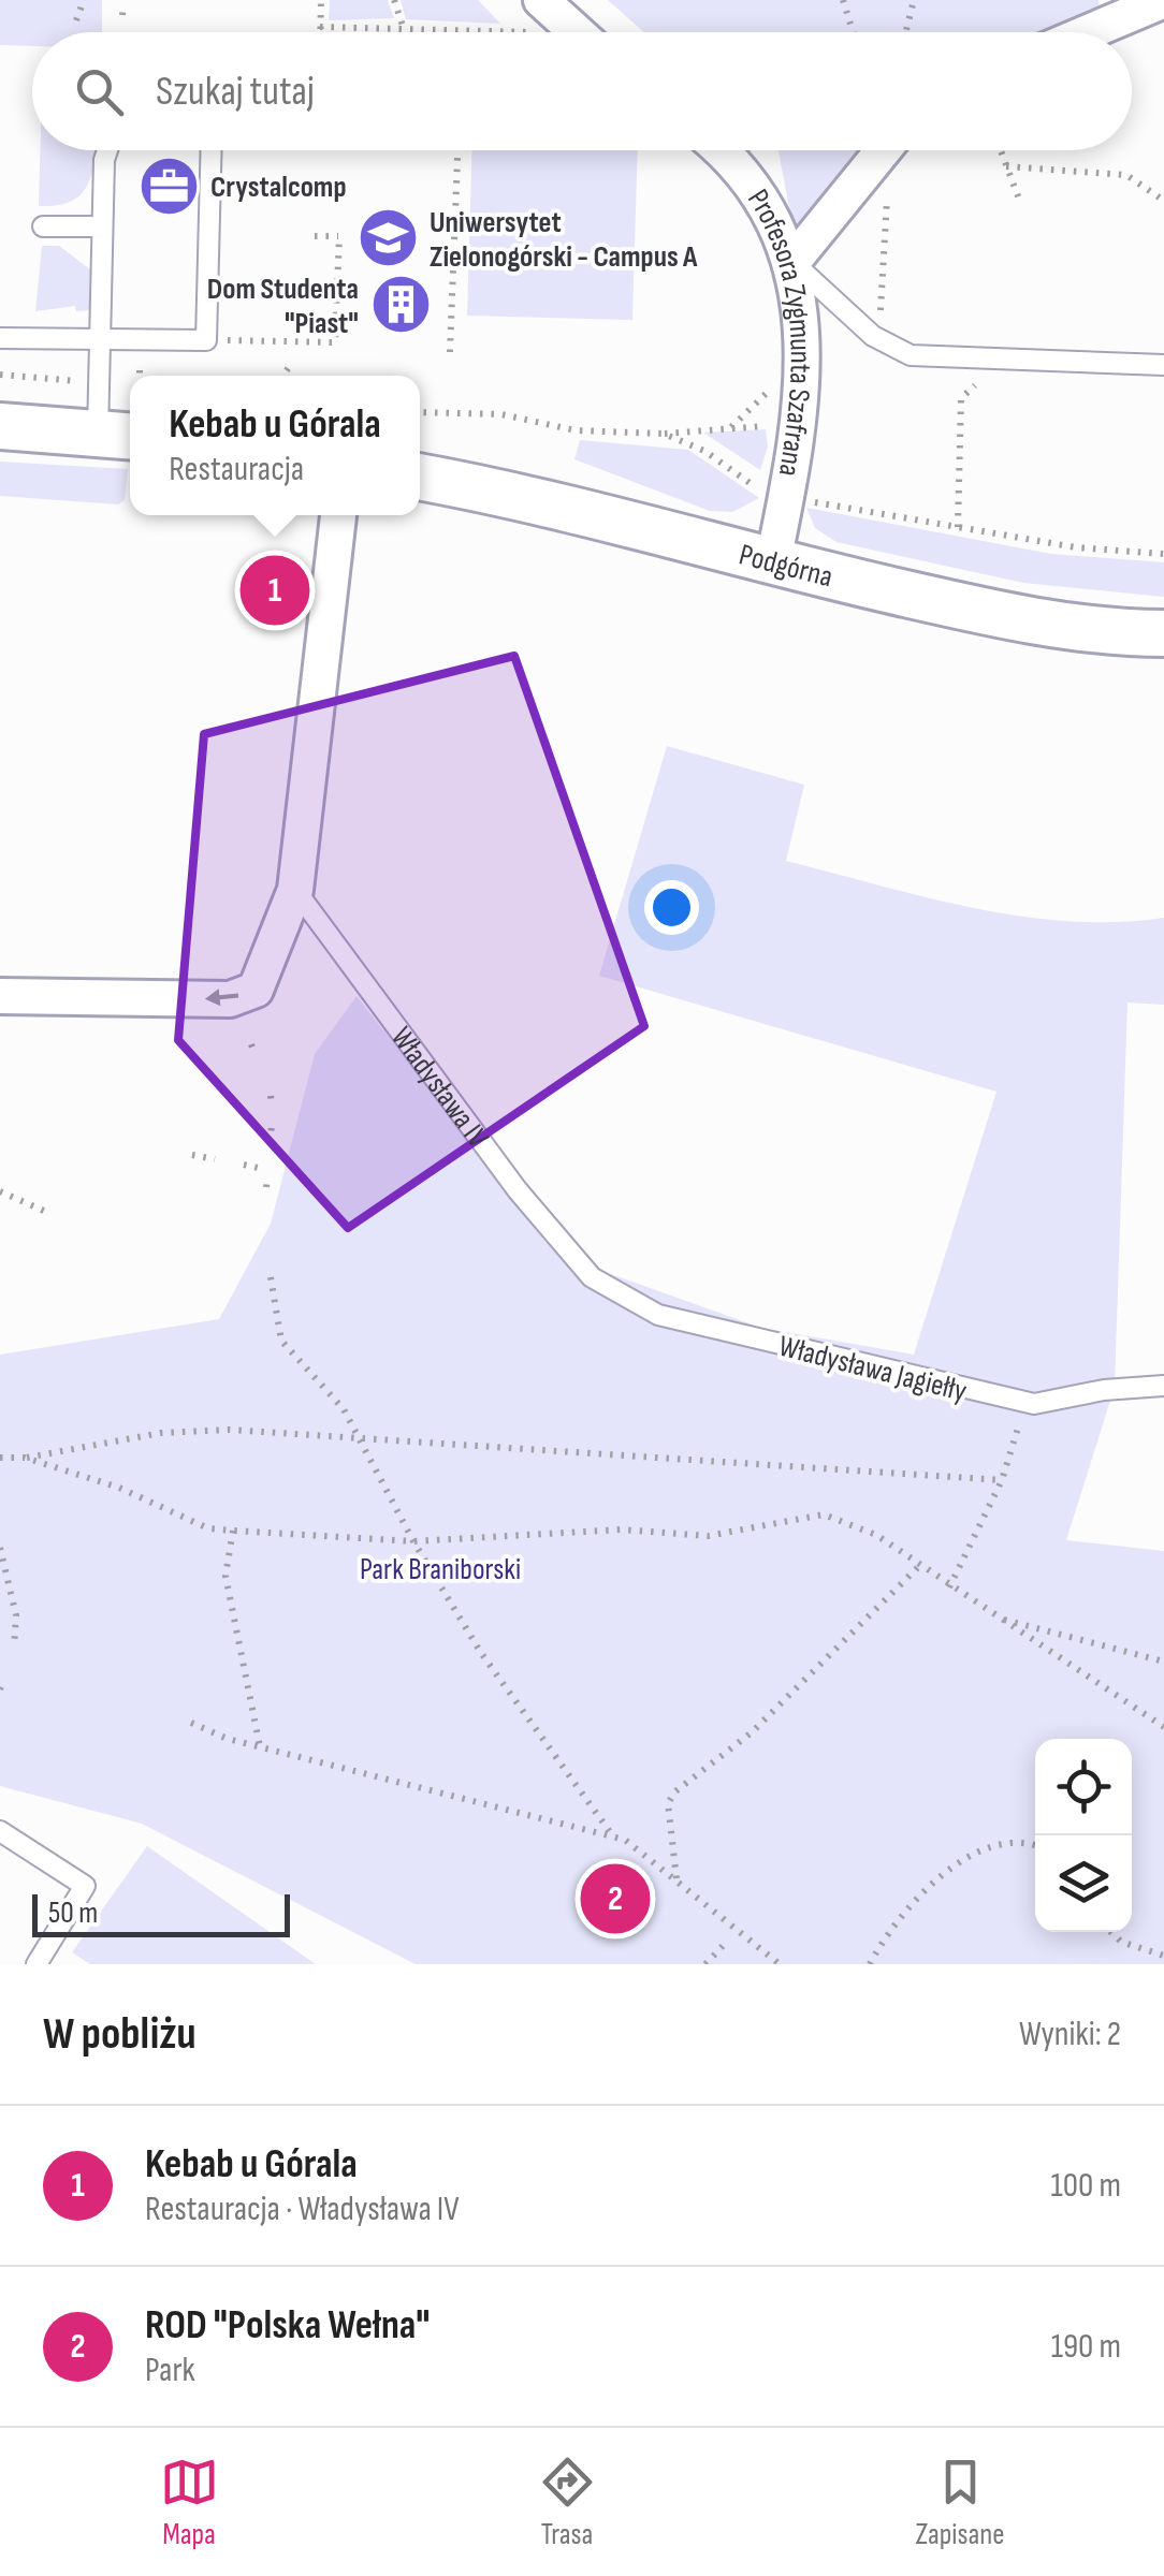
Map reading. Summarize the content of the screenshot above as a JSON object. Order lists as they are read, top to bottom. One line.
{"streets":{"street":["Profesora Zygmunta Szafrana","Podgórna"],"lane":["Władysława IV","Władysława Jagiełły"]},"crossings":[["Profesora Zygmunta Szafrana","Podgórna"],["Władysława IV","Władysława Jagiełły"]],"parks":["Park Braniborski"],"places":{"office":["Crystalcomp"],"school or university":["Uniwersytet Zielonogórski - Campus A"],"building":["Dom Studenta \"Piast\""]},"scale_bar":"50 m","page":{"search":"Szukaj tutaj","popup":["Kebab u Górala","Restauracja"],"pins":["1","2"],"scale":"50 m","heading":["W pobliżu","Wyniki: 2"],"list":[{"mark":"1","name":"Kebab u Górala","note":"Restauracja · Władysława IV","value":"100 m"},{"mark":"2","name":"ROD \"Polska Wełna\"","note":"Park","value":"190 m"}],"nav":["Mapa","Trasa","Zapisane"]}}
